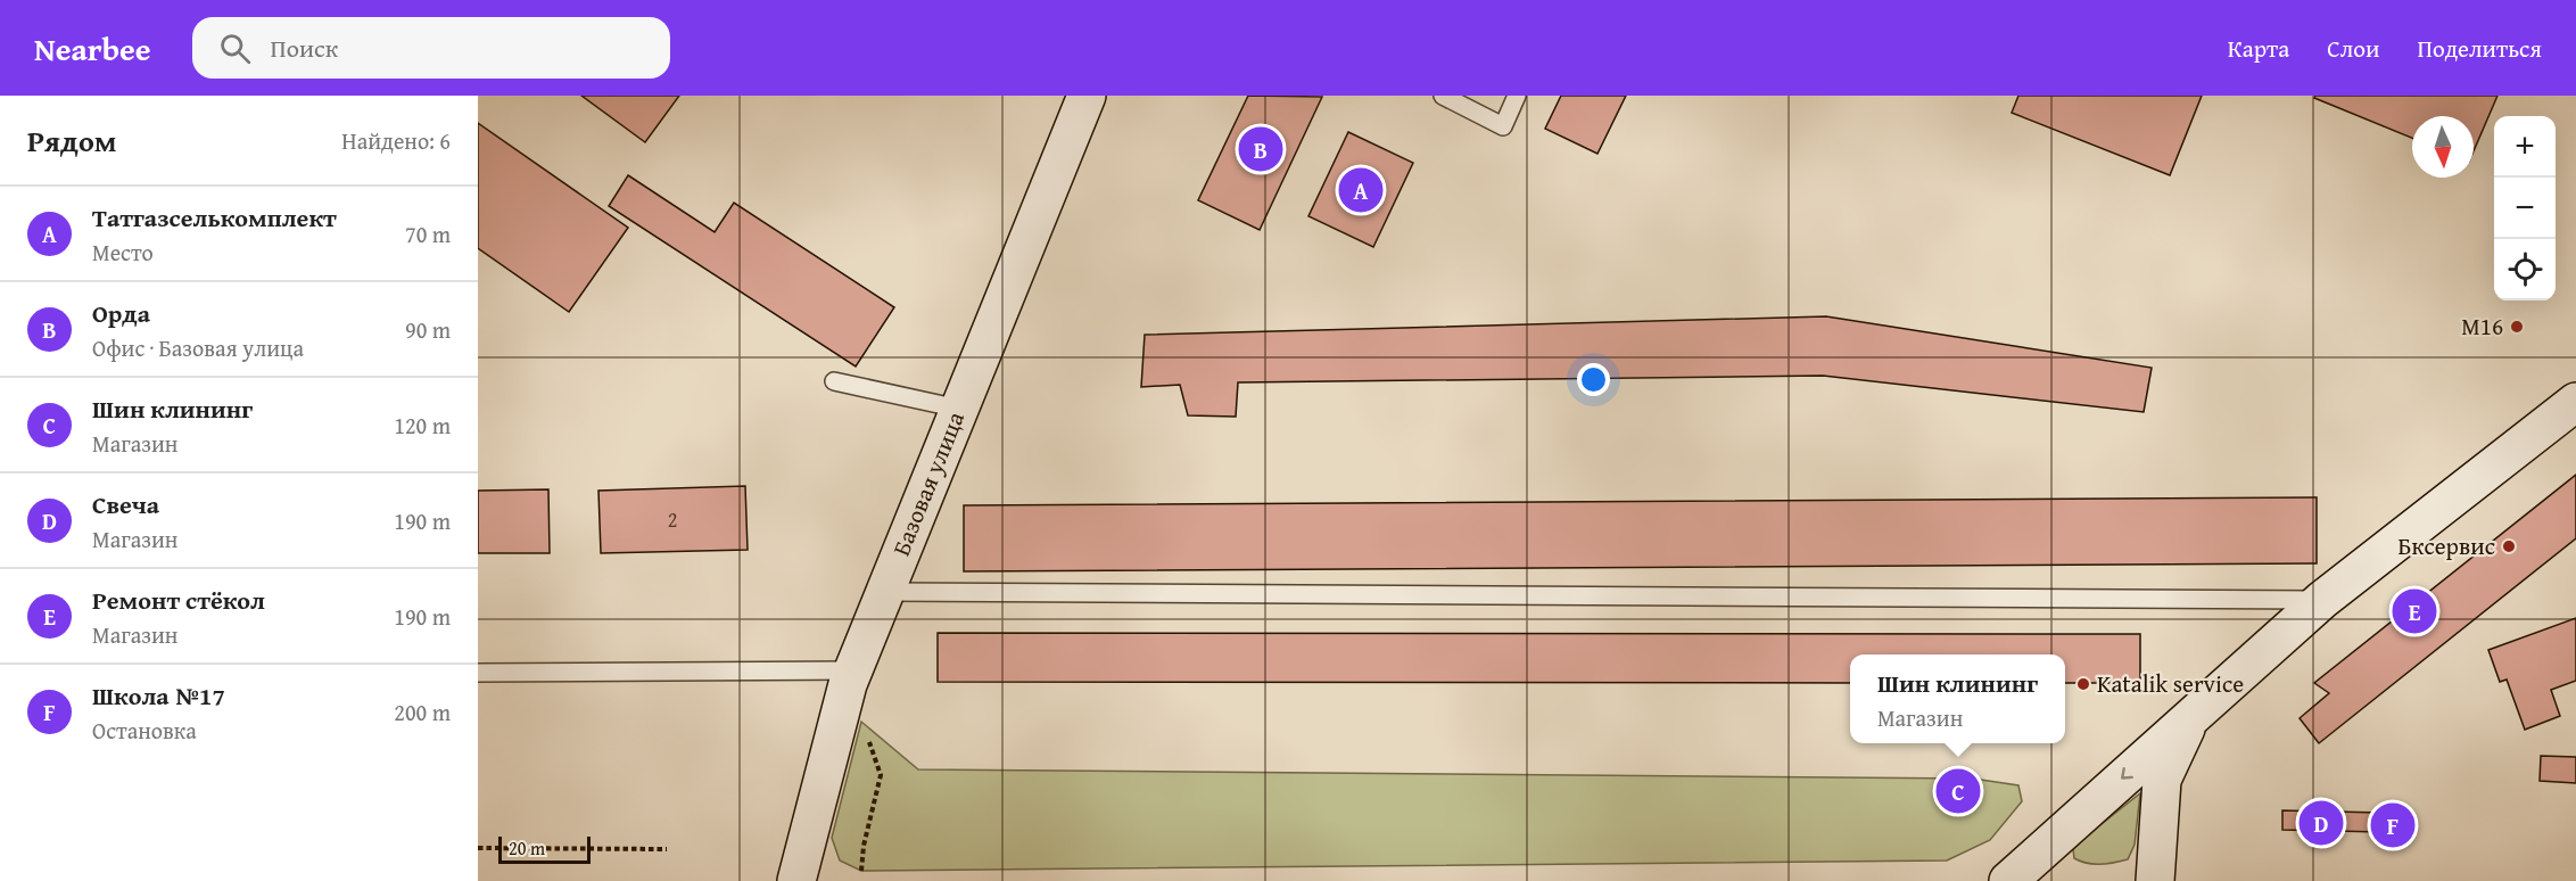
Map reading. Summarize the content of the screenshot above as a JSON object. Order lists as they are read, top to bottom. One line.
{"streets":{"street":["Базовая улица"]},"places":["М16","Бксервис","Katalik service"],"house_numbers":["2"],"scale_bar":"20 m","north":"bottom","page":{"header":"Nearbee","search":"Поиск","nav":["Карта","Слои","Поделиться"],"heading":["Рядом","Найдено: 6"],"map_buttons":["+","−"],"pins":["B","A","E","C","D","F"],"list":[{"mark":"A","name":"Татгазселькомплект","note":"Место","value":"70 m"},{"mark":"B","name":"Орда","note":"Офис · Базовая улица","value":"90 m"},{"mark":"C","name":"Шин клининг","note":"Магазин","value":"120 m"},{"mark":"D","name":"Свеча","note":"Магазин","value":"190 m"},{"mark":"E","name":"Ремонт стёкол","note":"Магазин","value":"190 m"},{"mark":"F","name":"Школа №17","note":"Остановка","value":"200 m"}],"popup":["Шин клининг","Магазин"],"scale":"20 m"}}
